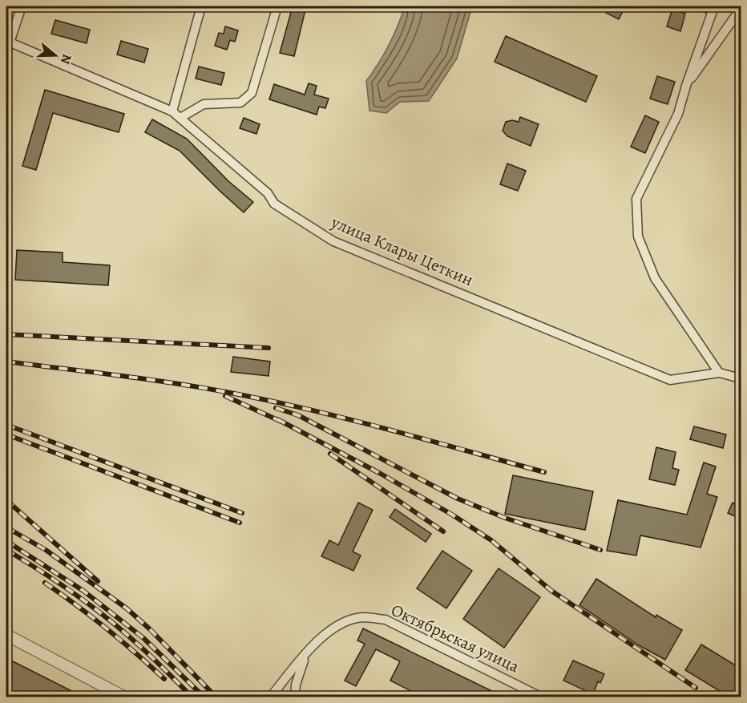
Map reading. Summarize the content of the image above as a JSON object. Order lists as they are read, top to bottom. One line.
{"streets":{"street":["улица Клары Цеткин","Октябрьская улица"]},"north":"right"}
